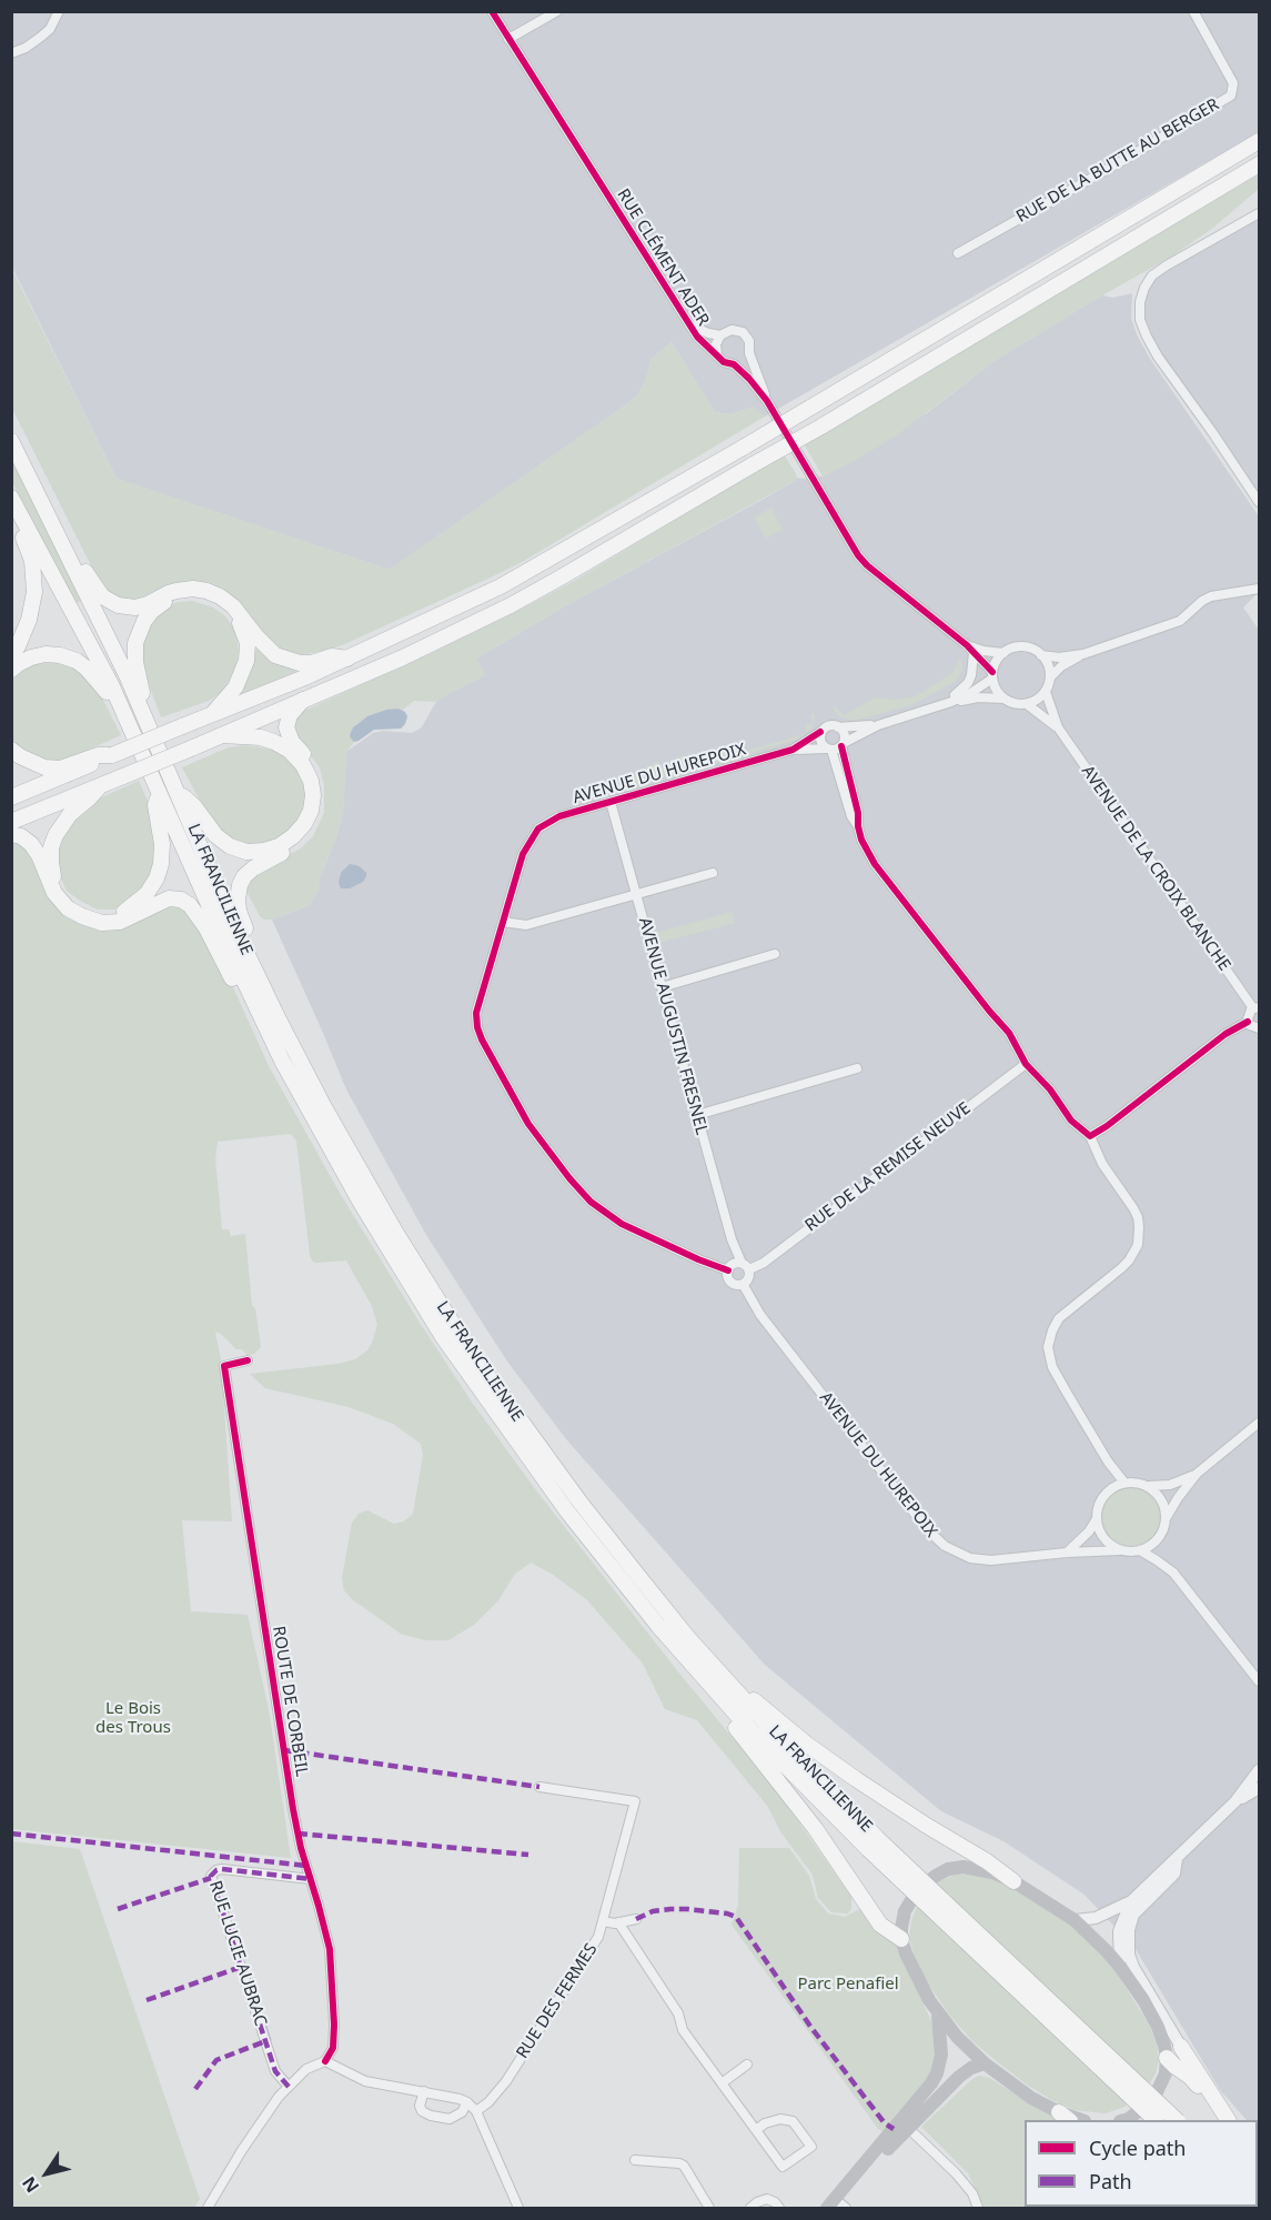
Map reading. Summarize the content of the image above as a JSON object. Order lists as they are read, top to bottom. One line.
{"streets":{"main road":["LA FRANCILIENNE"],"street":["RUE DE LA BUTTE AU BERGER","RUE CLÉMENT ADER","AVENUE DU HUREPOIX","AVENUE DE LA CROIX BLANCHE","AVENUE AUGUSTIN FRESNEL","RUE DE LA REMISE NEUVE","ROUTE DE CORBEIL","RUE LUCIE AUBRAC","RUE DES FERMES"]},"crossings":[["RUE CLÉMENT ADER","AVENUE DU HUREPOIX"],["RUE CLÉMENT ADER","AVENUE DE LA CROIX BLANCHE"],["AVENUE DU HUREPOIX","AVENUE DE LA CROIX BLANCHE"],["AVENUE DU HUREPOIX","AVENUE AUGUSTIN FRESNEL"],["AVENUE DU HUREPOIX","RUE DE LA REMISE NEUVE"],["AVENUE AUGUSTIN FRESNEL","RUE DE LA REMISE NEUVE"],["ROUTE DE CORBEIL","RUE LUCIE AUBRAC"]],"parks":["Le Bois des Trous","Parc Penafiel"],"legend":["Cycle path","Path"],"north":"bottom left"}
